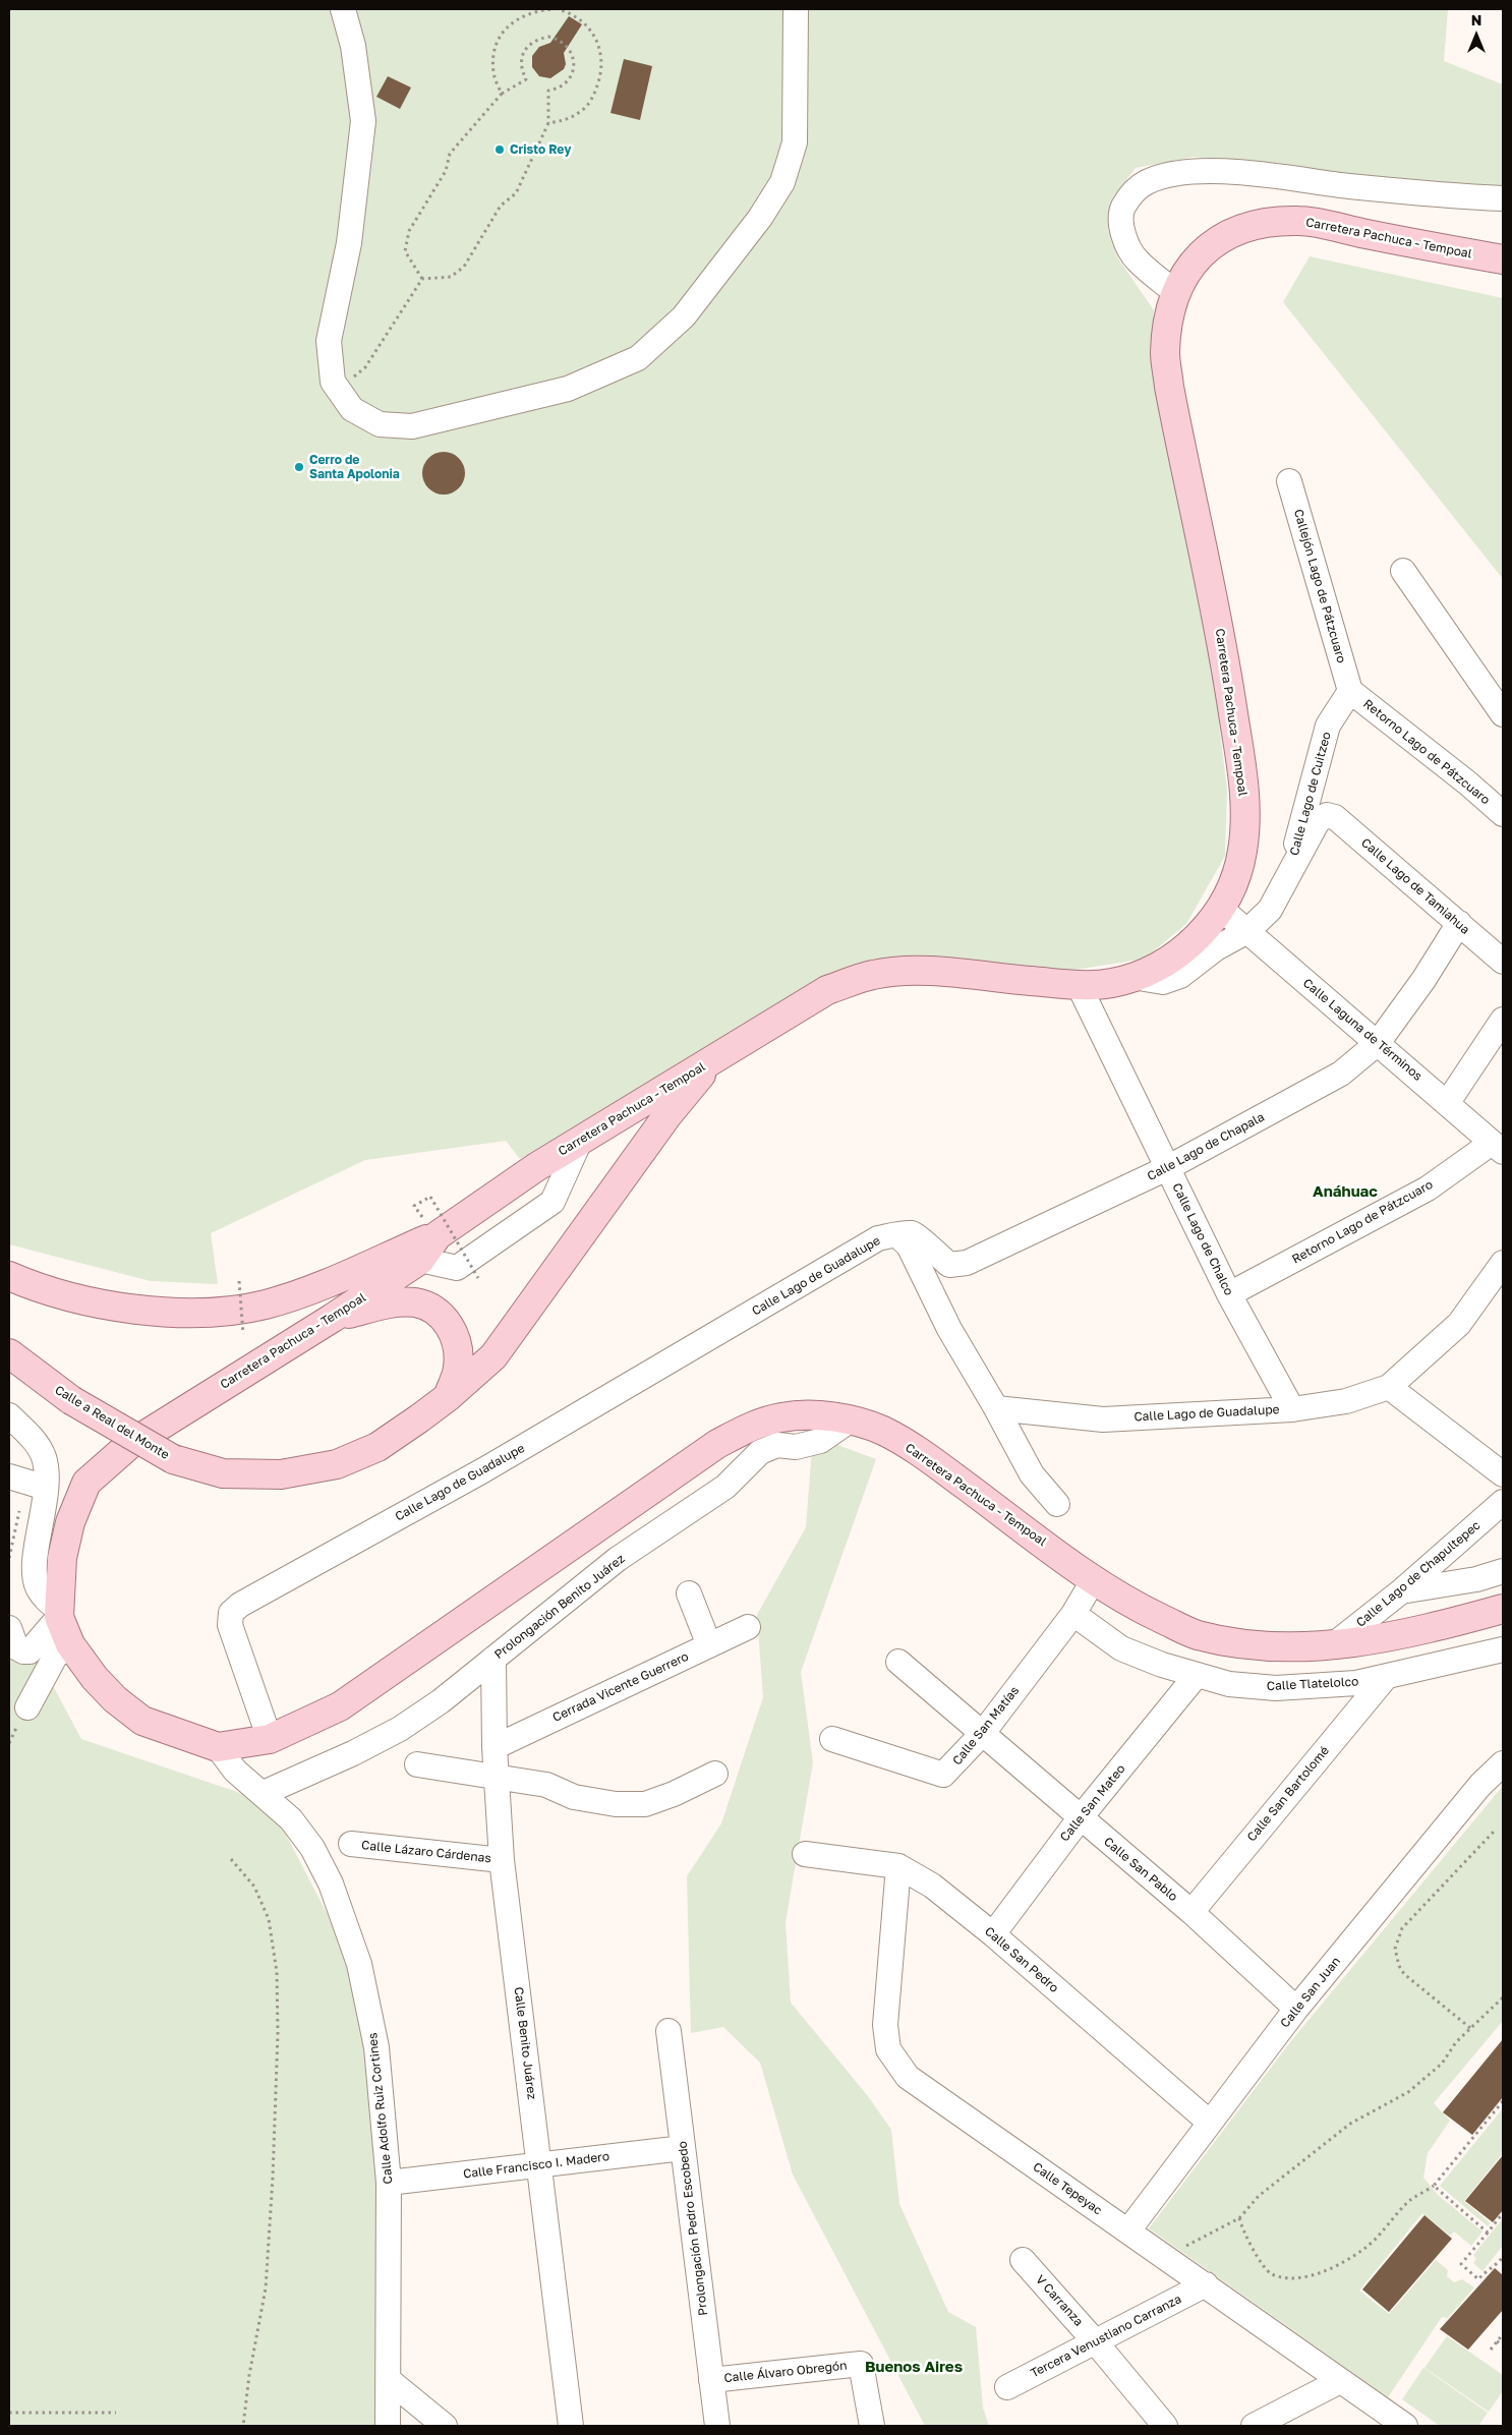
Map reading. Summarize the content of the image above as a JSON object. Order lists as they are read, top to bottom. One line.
{"streets":{"main road":["Carretera Pachuca - Tempoal","Calle a Real del Monte"],"street":["Callejón Lago de Pátzcuaro","Retorno Lago de Pátzcuaro","Calle Lago de Cuitzeo","Calle Lago de Tamiahua","Calle Laguna de Términos","Calle Lago de Chapala","Calle Lago de Chalco","Calle Lago de Guadalupe","Calle Lago de Chapultepec","Prolongación Benito Juárez","Calle Tlatelolco","Cerrada Vicente Guerrero","Calle San Matías","Calle San Bartolomé","Calle San Mateo","Calle Lázaro Cárdenas","Calle San Pablo","Calle San Pedro","Calle San Juan","Calle Benito Juárez","Calle Adolfo Ruiz Cortines","Calle Francisco I. Madero","Calle Tepeyac","Prolongación Pedro Escobedo","V Carranza","Tercera Venustiano Carranza","Calle Álvaro Obregón"]},"crossings":[["Carretera Pachuca - Tempoal","Calle Lago de Cuitzeo"],["Carretera Pachuca - Tempoal","Calle Laguna de Términos"],["Carretera Pachuca - Tempoal","Calle Lago de Chalco"],["Carretera Pachuca - Tempoal","Calle Lago de Guadalupe"],["Carretera Pachuca - Tempoal","Calle a Real del Monte"],["Carretera Pachuca - Tempoal","Calle Lago de Chapultepec"],["Carretera Pachuca - Tempoal","Prolongación Benito Juárez"],["Carretera Pachuca - Tempoal","Calle San Matías"],["Carretera Pachuca - Tempoal","Calle Adolfo Ruiz Cortines"],["Callejón Lago de Pátzcuaro","Retorno Lago de Pátzcuaro"],["Callejón Lago de Pátzcuaro","Calle Lago de Cuitzeo"],["Retorno Lago de Pátzcuaro","Calle Lago de Cuitzeo"],["Retorno Lago de Pátzcuaro","Calle Laguna de Términos"],["Retorno Lago de Pátzcuaro","Calle Lago de Chalco"],["Calle Lago de Cuitzeo","Calle Lago de Tamiahua"],["Calle Lago de Cuitzeo","Calle Laguna de Términos"],["Calle Lago de Tamiahua","Calle Lago de Chapala"],["Calle Laguna de Términos","Calle Lago de Chapala"],["Calle Lago de Chapala","Calle Lago de Chalco"],["Calle Lago de Chapala","Calle Lago de Guadalupe"],["Calle Lago de Chalco","Calle Lago de Guadalupe"],["Prolongación Benito Juárez","Calle Benito Juárez"],["Prolongación Benito Juárez","Calle Adolfo Ruiz Cortines"],["Calle Tlatelolco","Calle San Matías"],["Calle Tlatelolco","Calle San Bartolomé"],["Calle Tlatelolco","Calle San Mateo"],["Cerrada Vicente Guerrero","Calle Benito Juárez"],["Calle San Matías","Calle San Pablo"],["Calle San Bartolomé","Calle San Pablo"],["Calle San Mateo","Calle San Pablo"],["Calle San Mateo","Calle San Pedro"],["Calle Lázaro Cárdenas","Calle Benito Juárez"],["Calle San Pablo","Calle San Juan"],["Calle San Pedro","Calle San Juan"],["Calle San Pedro","Calle Tepeyac"],["Calle San Juan","Calle Tepeyac"],["Calle Benito Juárez","Calle Francisco I. Madero"],["Calle Adolfo Ruiz Cortines","Calle Francisco I. Madero"],["Calle Francisco I. Madero","Prolongación Pedro Escobedo"],["Calle Tepeyac","Tercera Venustiano Carranza"],["Prolongación Pedro Escobedo","Calle Álvaro Obregón"],["V Carranza","Tercera Venustiano Carranza"]],"districts":["Anáhuac","Buenos Aires"],"places":["Cristo Rey","Cerro de Santa Apolonia"],"north":"top"}
